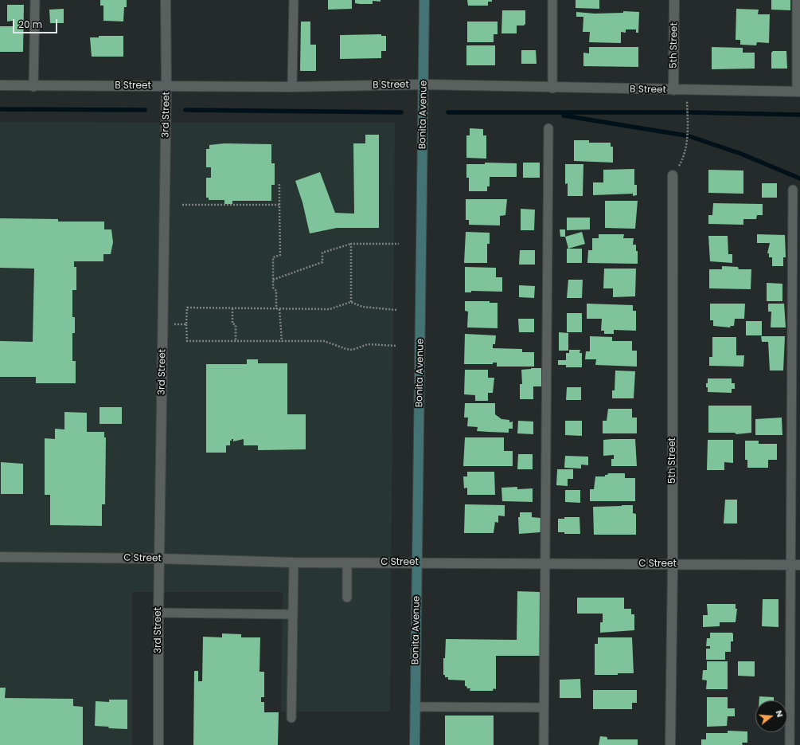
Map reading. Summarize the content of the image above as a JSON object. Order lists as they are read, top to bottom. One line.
{"streets":{"main road":["Bonita Avenue"],"street":["5th Street","B Street","3rd Street","C Street"]},"crossings":[["5th Street","B Street"],["5th Street","C Street"],["B Street","3rd Street"],["B Street","Bonita Avenue"],["3rd Street","C Street"],["Bonita Avenue","C Street"]],"scale_bar":"20 m","north":"right"}
